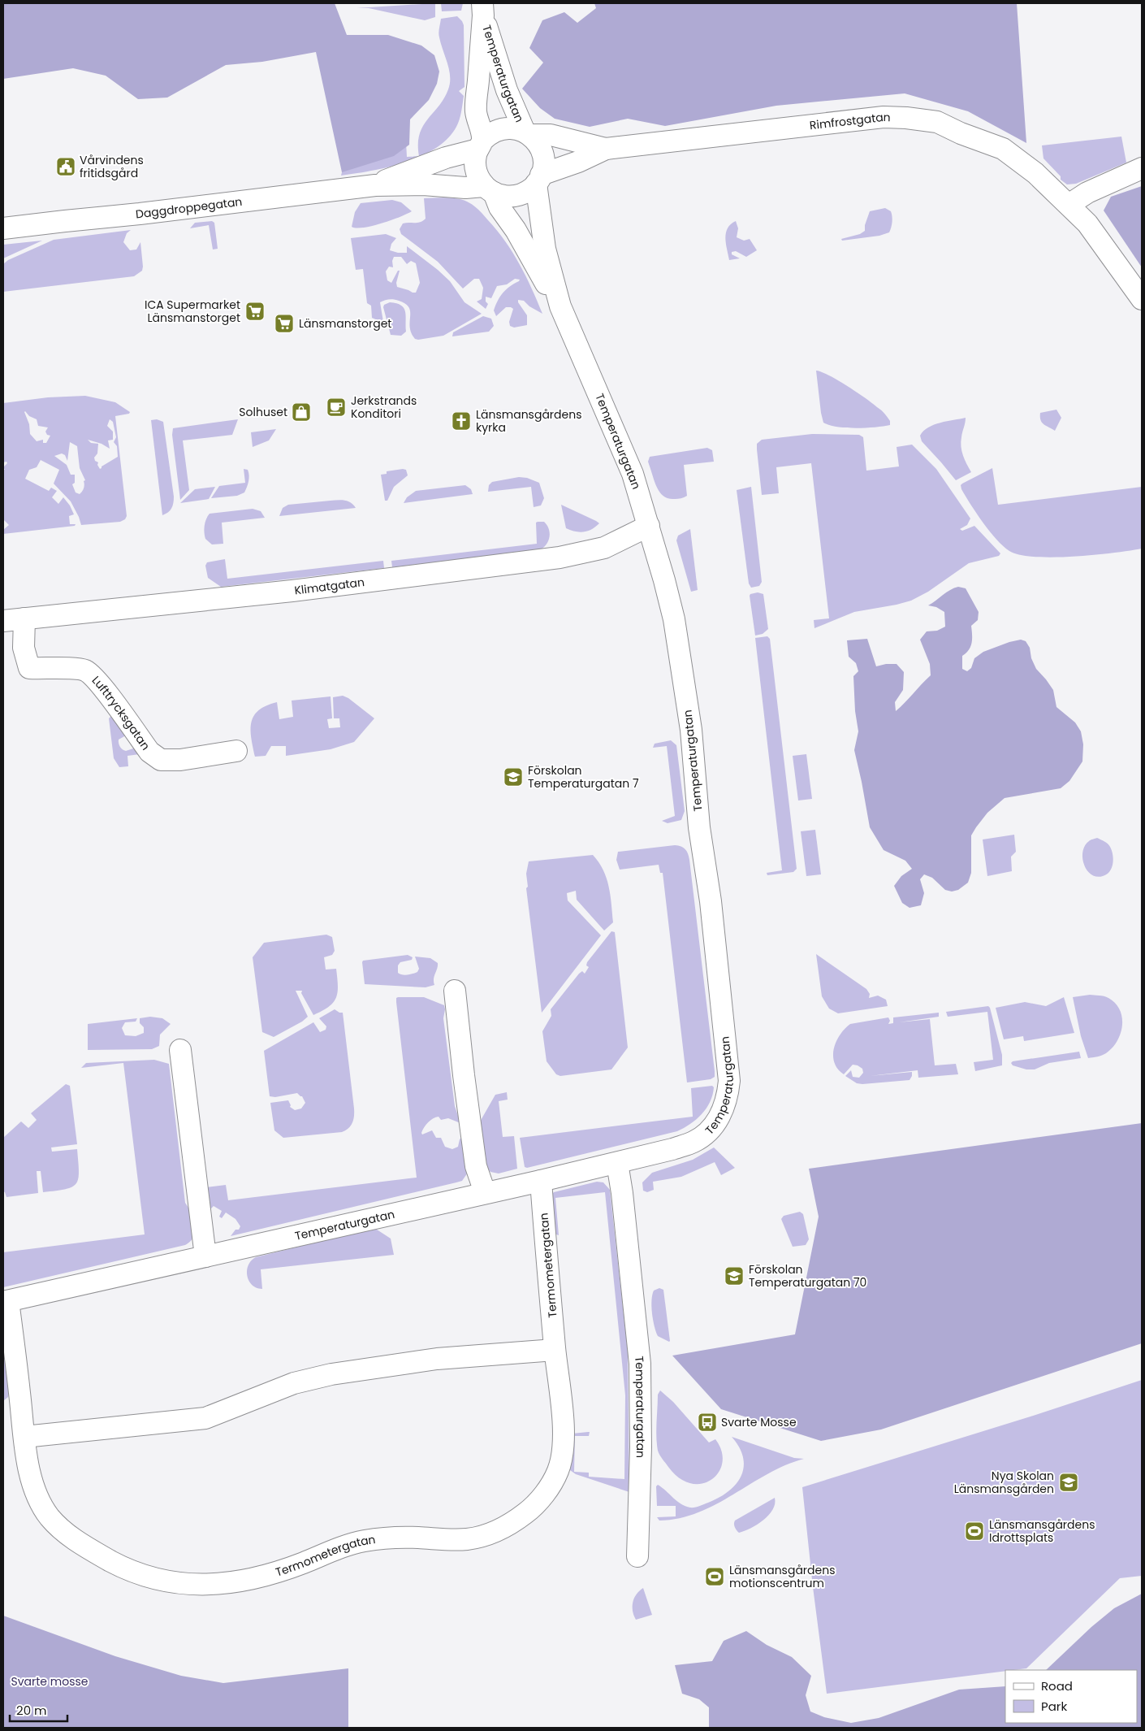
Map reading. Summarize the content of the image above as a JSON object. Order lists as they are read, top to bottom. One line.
{"streets":{"street":["Temperaturgatan","Rimfrostgatan","Daggdroppegatan","Klimatgatan","Lufttrycksgatan","Termometergatan"]},"crossings":[["Temperaturgatan","Rimfrostgatan"],["Temperaturgatan","Daggdroppegatan"],["Temperaturgatan","Klimatgatan"],["Temperaturgatan","Termometergatan"],["Rimfrostgatan","Daggdroppegatan"],["Klimatgatan","Lufttrycksgatan"]],"parks":["Svarte mosse"],"places":{"public building":["Vårvindens fritidsgård"],"supermarket":["ICA Supermarket Länsmanstorget","Länsmanstorget"],"cafe":["Jerkstrands Konditori"],"shop":["Solhuset"],"church":["Länsmansgårdens kyrka"],"school or university":["Förskolan Temperaturgatan 7","Förskolan Temperaturgatan 70","Nya Skolan Länsmansgården"],"bus stop":["Svarte Mosse"],"sports":["Länsmansgårdens Idrottsplats","Länsmansgårdens motionscentrum"]},"legend":["Road","Park"],"scale_bar":"20 m"}
